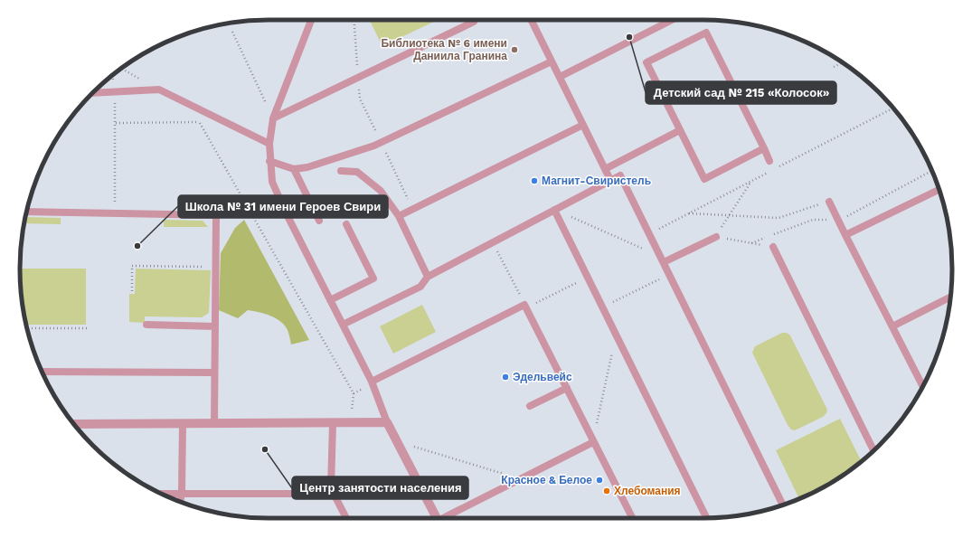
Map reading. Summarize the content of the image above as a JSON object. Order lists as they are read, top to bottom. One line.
{"places":["Детский сад № 215 «Колосок»","Библиотека № 6 имени Даниила Гранина","Магнит-Свиристель","Школа № 31 имени Героев Свири","Эдельвейс","Центр занятости населения","Красное & Белое","Хлебомания"]}
